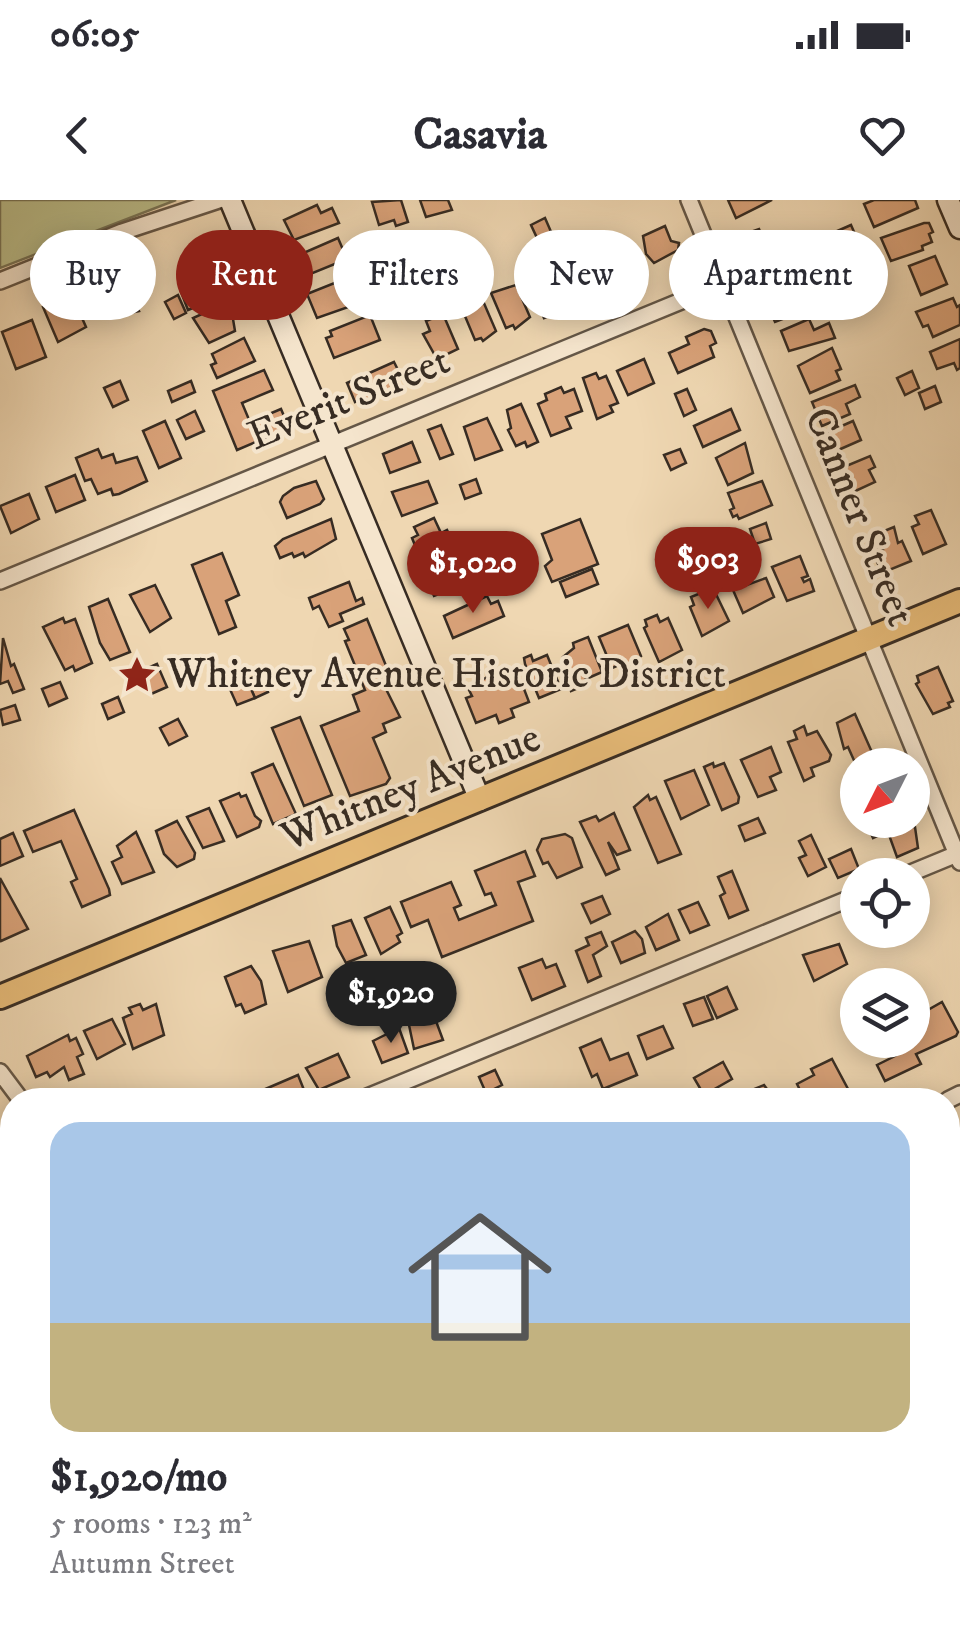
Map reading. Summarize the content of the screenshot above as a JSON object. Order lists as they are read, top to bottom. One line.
{"streets":{"main road":["Whitney Avenue"],"street":["Everit Street","Canner Street"]},"crossings":[["Canner Street","Whitney Avenue"]],"places":{"place":["Whitney Avenue Historic District"]},"north":"bottom left","page":{"status":"06:05","header":"Casavia","chip":["Buy","Rent","Filters","New","Apartment"],"price":["$903","$1,020","$1,920"],"list":[{"name":"$1,920/mo","note":"5 rooms · 123 m² · Autumn Street"}]}}
